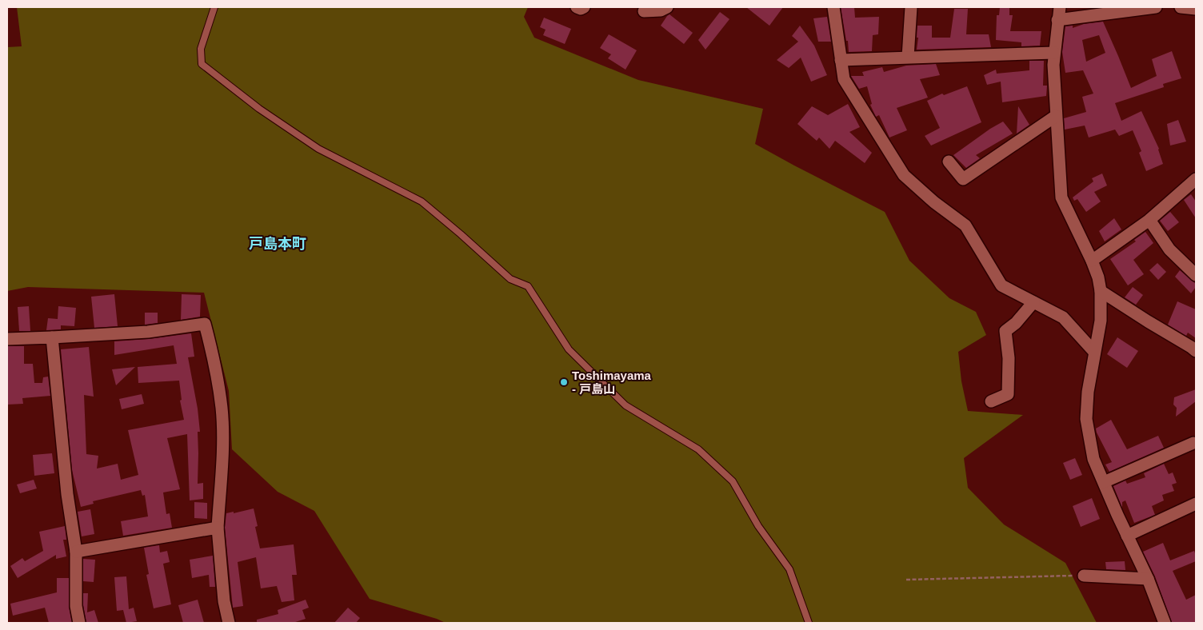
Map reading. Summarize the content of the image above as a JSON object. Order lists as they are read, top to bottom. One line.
{"districts":["戸島本町"],"places":["Toshimayama - 戸島山"]}
